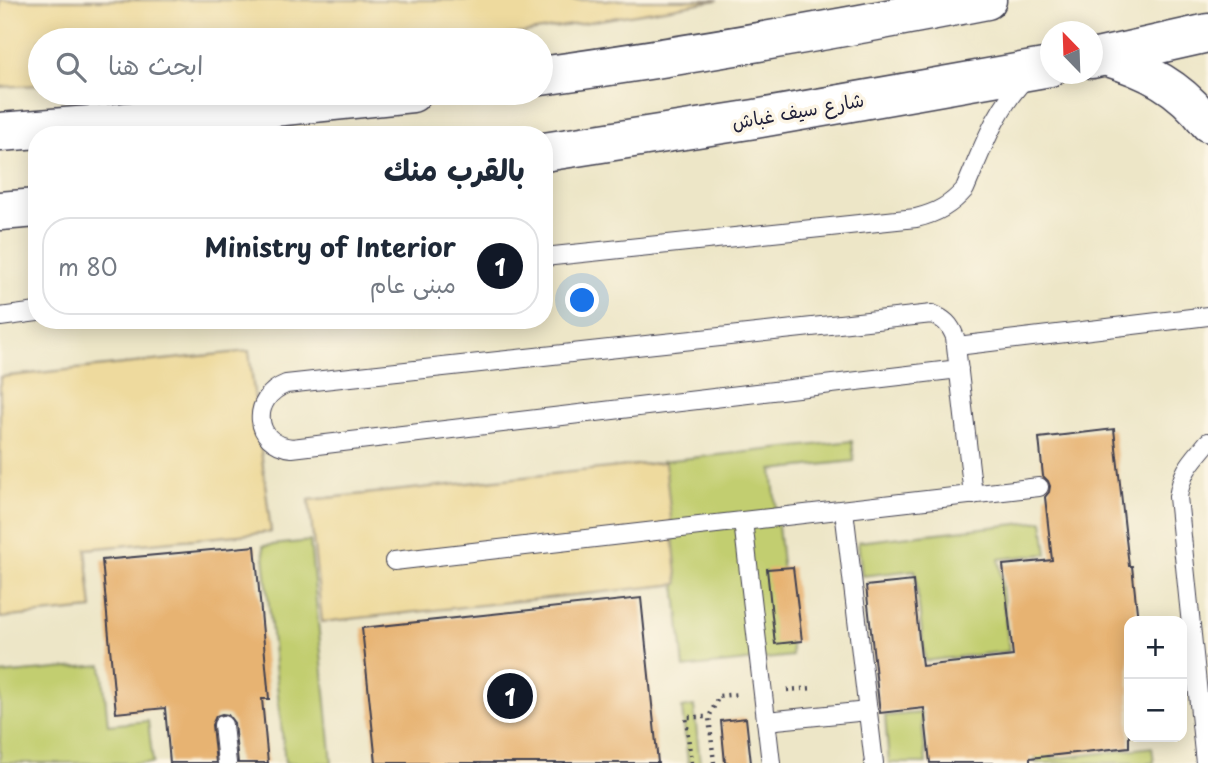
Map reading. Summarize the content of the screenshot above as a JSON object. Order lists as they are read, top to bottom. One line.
{"streets":{"street":["شارع سيف غباش"]},"north":"top left","page":{"search":"ابحث هنا","heading":"بالقرب منك","list":[{"mark":"1","name":"Ministry of Interior","note":"مبنى عام","value":"80 m"}],"map_buttons":["+","−"],"pins":"1"}}
